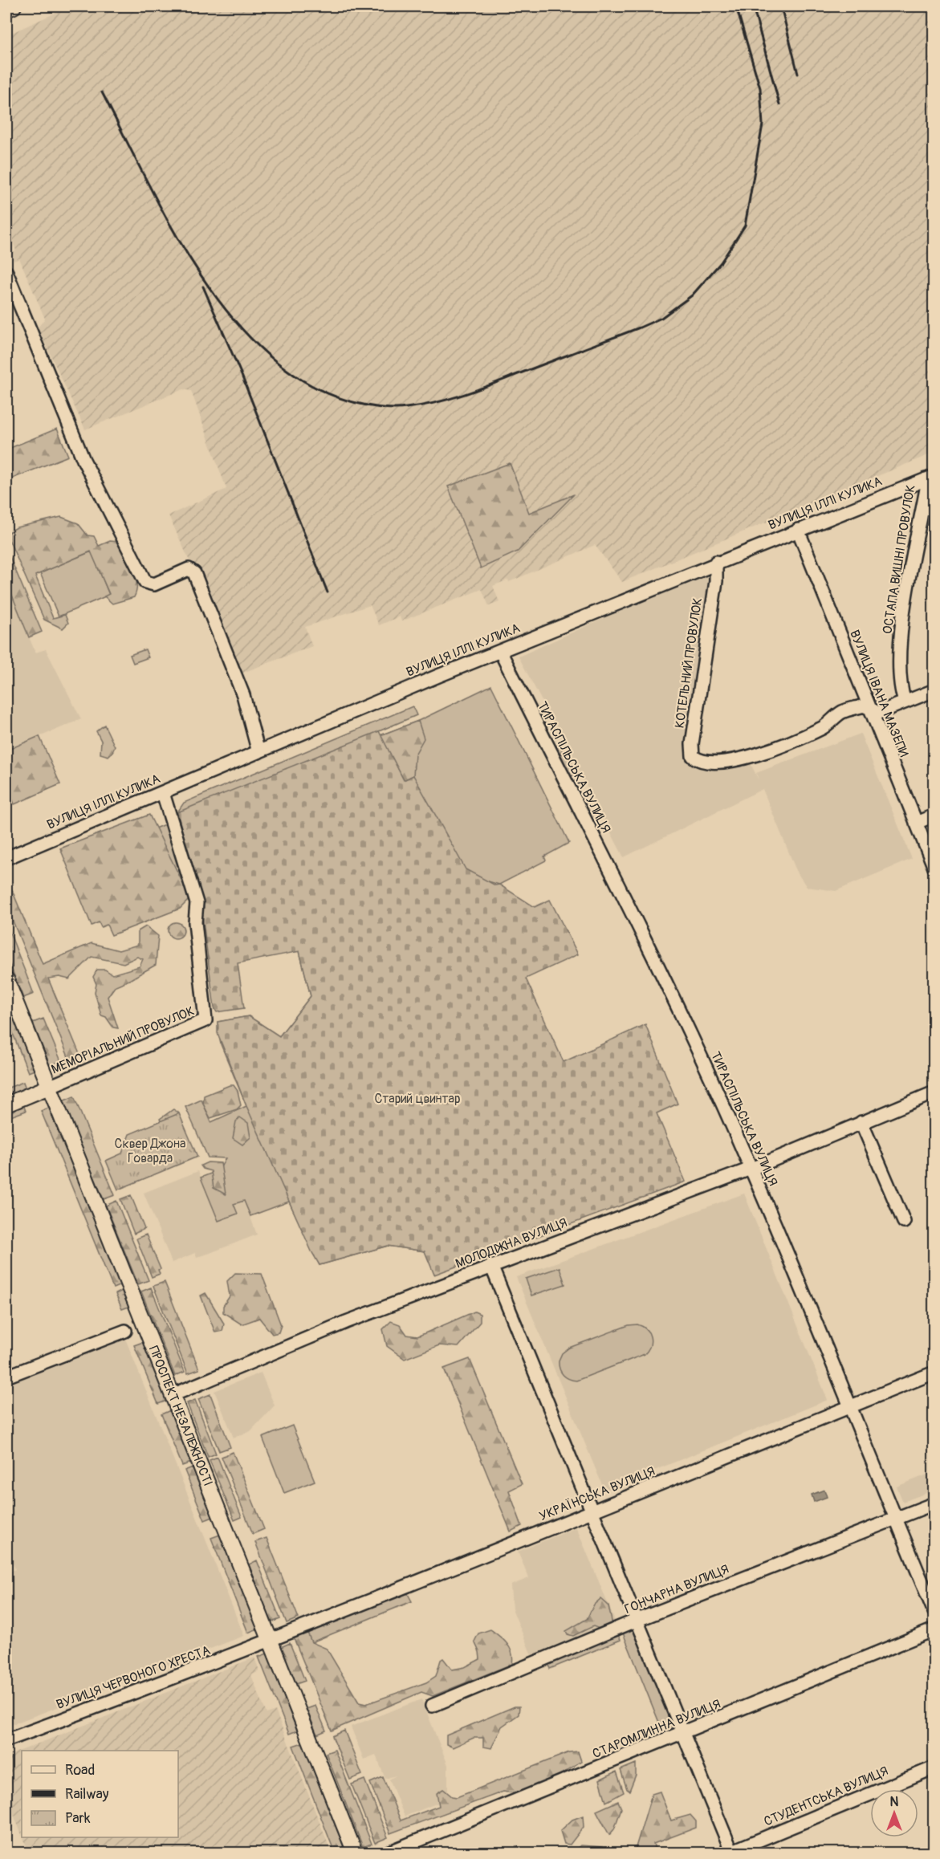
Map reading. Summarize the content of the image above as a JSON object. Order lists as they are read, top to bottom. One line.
{"streets":{"main road":["ПРОСПЕКТ НЕЗАЛЕЖНОСТІ"],"street":["ВУЛИЦЯ ІЛЛІ КУЛИКА","ОСТАПА ВИШНІ ПРОВУЛОК","КОТЕЛЬНИЙ ПРОВУЛОК","ВУЛИЦЯ ІВАНА МАЗЕПИ","ТИРАСПІЛЬСЬКА ВУЛИЦЯ","МЕМОРІАЛЬНИЙ ПРОВУЛОК","МОЛОДІЖНА ВУЛИЦЯ","УКРАЇНСЬКА ВУЛИЦЯ","ГОНЧАРНА ВУЛИЦЯ","ВУЛИЦЯ ЧЕРВОНОГО ХРЕСТА","СТАРОМЛИННА ВУЛИЦЯ","СТУДЕНТСЬКА ВУЛИЦЯ"]},"crossings":[["ВУЛИЦЯ ІЛЛІ КУЛИКА","ОСТАПА ВИШНІ ПРОВУЛОК"],["ВУЛИЦЯ ІЛЛІ КУЛИКА","КОТЕЛЬНИЙ ПРОВУЛОК"],["ВУЛИЦЯ ІЛЛІ КУЛИКА","ВУЛИЦЯ ІВАНА МАЗЕПИ"],["ВУЛИЦЯ ІЛЛІ КУЛИКА","ТИРАСПІЛЬСЬКА ВУЛИЦЯ"],["ВУЛИЦЯ ІЛЛІ КУЛИКА","МЕМОРІАЛЬНИЙ ПРОВУЛОК"],["КОТЕЛЬНИЙ ПРОВУЛОК","ВУЛИЦЯ ІВАНА МАЗЕПИ"],["ТИРАСПІЛЬСЬКА ВУЛИЦЯ","МОЛОДІЖНА ВУЛИЦЯ"],["ТИРАСПІЛЬСЬКА ВУЛИЦЯ","УКРАЇНСЬКА ВУЛИЦЯ"],["ТИРАСПІЛЬСЬКА ВУЛИЦЯ","ГОНЧАРНА ВУЛИЦЯ"],["МЕМОРІАЛЬНИЙ ПРОВУЛОК","ПРОСПЕКТ НЕЗАЛЕЖНОСТІ"],["МОЛОДІЖНА ВУЛИЦЯ","ПРОСПЕКТ НЕЗАЛЕЖНОСТІ"],["ПРОСПЕКТ НЕЗАЛЕЖНОСТІ","УКРАЇНСЬКА ВУЛИЦЯ"],["ПРОСПЕКТ НЕЗАЛЕЖНОСТІ","ВУЛИЦЯ ЧЕРВОНОГО ХРЕСТА"],["УКРАЇНСЬКА ВУЛИЦЯ","ВУЛИЦЯ ЧЕРВОНОГО ХРЕСТА"]],"parks":["Старий цвинтар","Сквер Джона Говарда"],"legend":["Road","Railway","Park"],"north":"top"}
